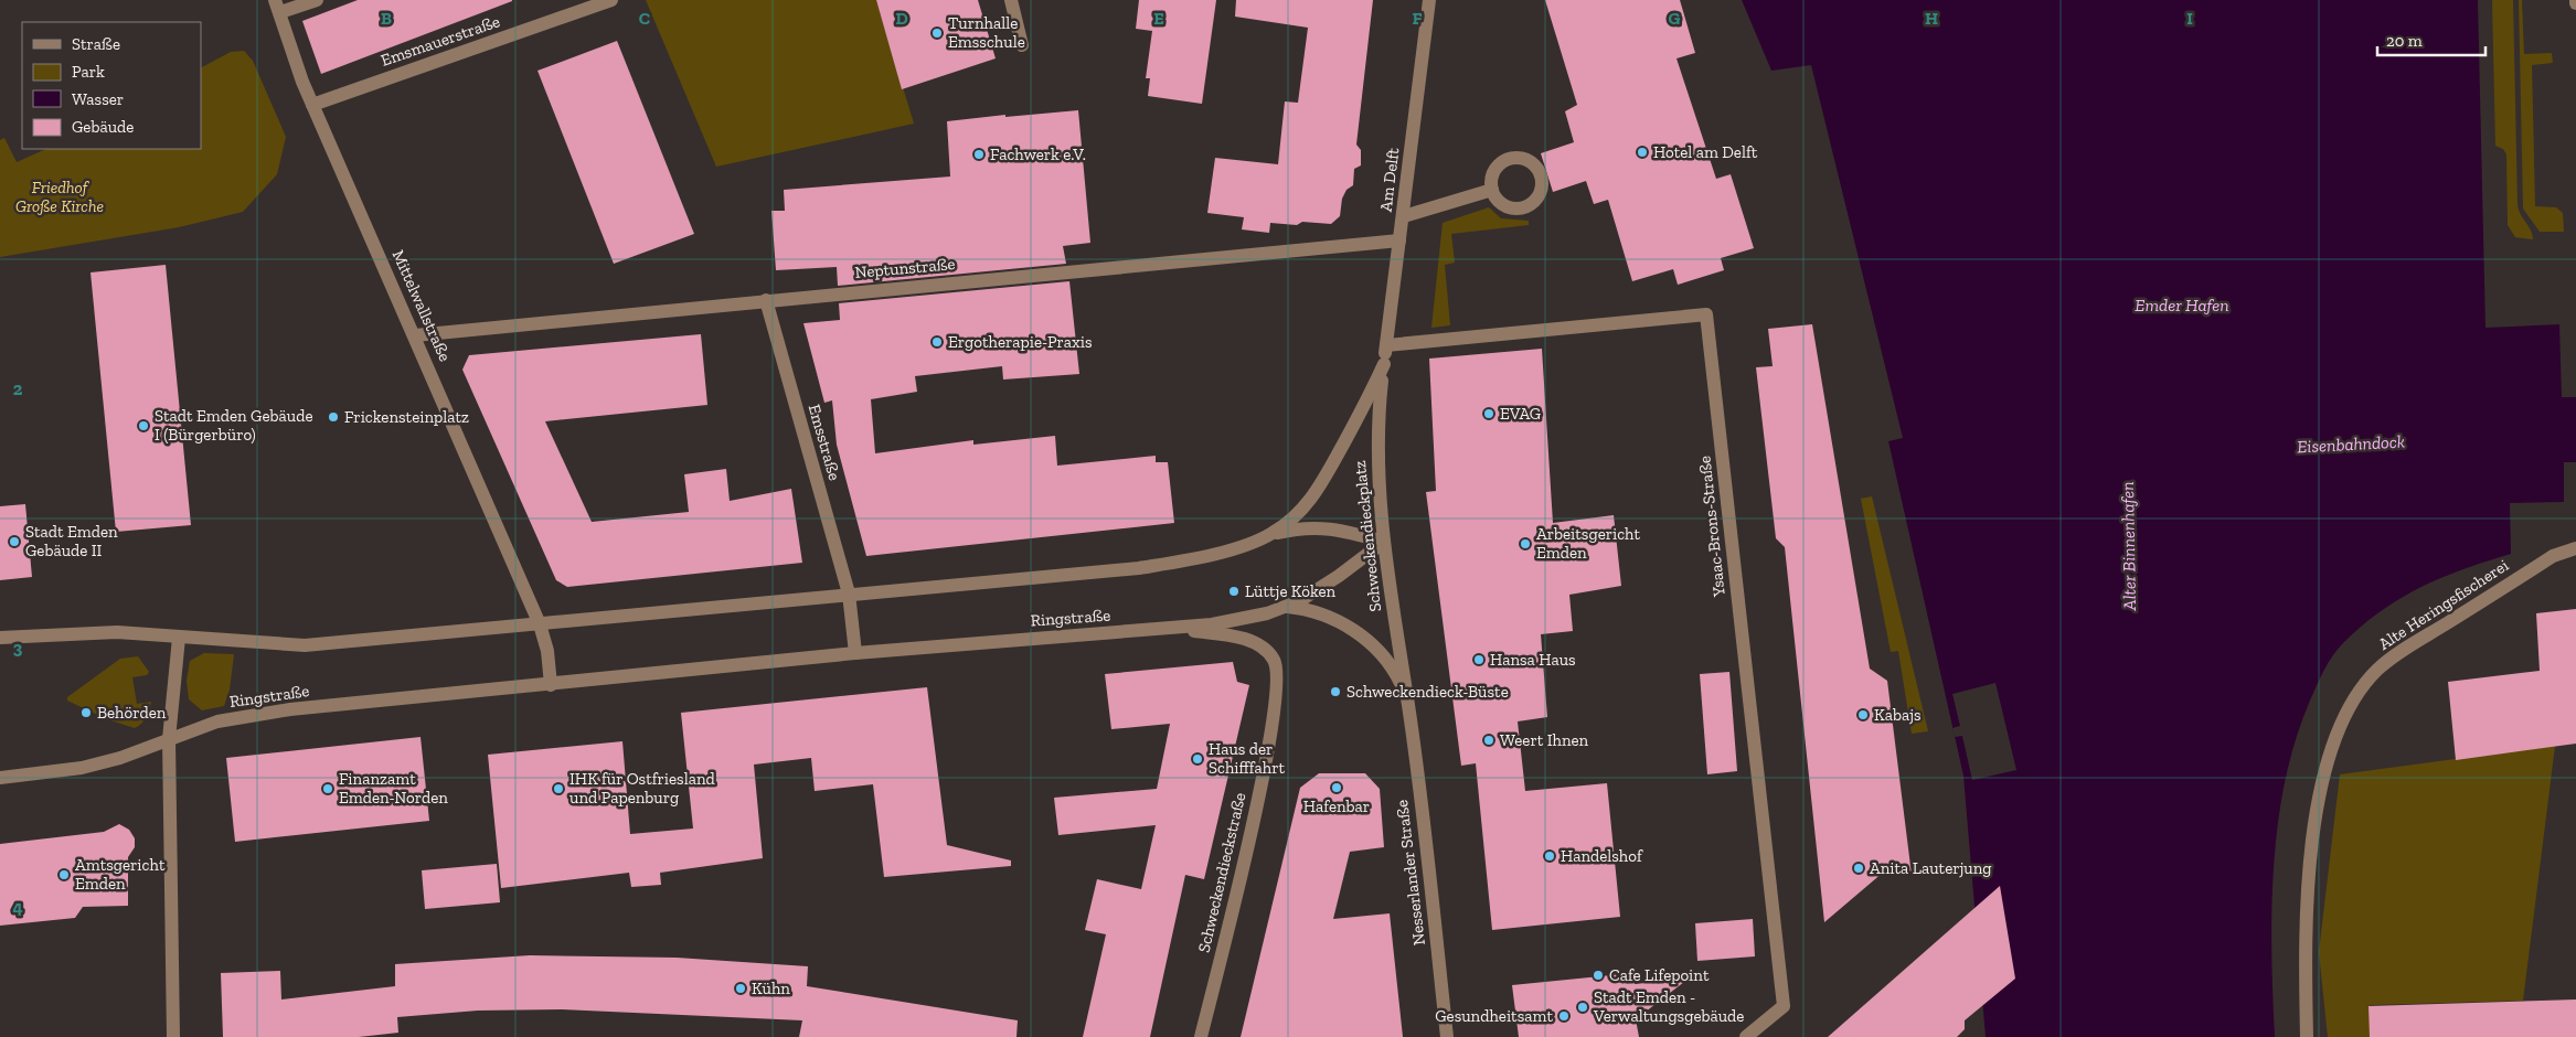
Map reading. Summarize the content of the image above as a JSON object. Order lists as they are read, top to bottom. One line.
{"streets":{"street":["Emsmauerstraße","Am Delft","Neptunstraße","Mittelwallstraße","Emsstraße","Ysaac-Brons-Straße","Schweckendieckplatz","Alte Heringsfischerei","Ringstraße","Schweckendieckstraße","Nesserlander Straße"]},"crossings":[["Emsmauerstraße","Mittelwallstraße"],["Am Delft","Neptunstraße"],["Am Delft","Ysaac-Brons-Straße"],["Am Delft","Schweckendieckplatz"],["Neptunstraße","Mittelwallstraße"],["Neptunstraße","Emsstraße"],["Schweckendieckplatz","Ringstraße"],["Schweckendieckplatz","Nesserlander Straße"],["Ringstraße","Schweckendieckstraße"],["Ringstraße","Nesserlander Straße"]],"water":["Emder Hafen","Eisenbahndock","Alter Binnenhafen"],"parks":["Friedhof Große Kirche"],"places":["Turnhalle Emsschule","Hotel am Delft","Fachwerk e.V.","Ergotherapie-Praxis","EVAG","Frickensteinplatz","Stadt Emden Gebäude I (Bürgerbüro)","Stadt Emden Gebäude II","Arbeitsgericht Emden","Lüttje Köken","Hansa Haus","Schweckendieck-Büste","Behörden","Kabajs","Weert Ihnen","Haus der Schifffahrt","Hafenbar","Finanzamt Emden-Norden","IHK für Ostfriesland und Papenburg","Handelshof","Anita Lauterjung","Amtsgericht Emden","Cafe Lifepoint","Kühn","Stadt Emden - Verwaltungsgebäude","Gesundheitsamt"],"legend":["Straße","Park","Wasser","Gebäude"],"scale_bar":"20 m","grid":{"columns":["B","C","D","E","F","G","H","I"],"rows":["2","3","4"]}}
